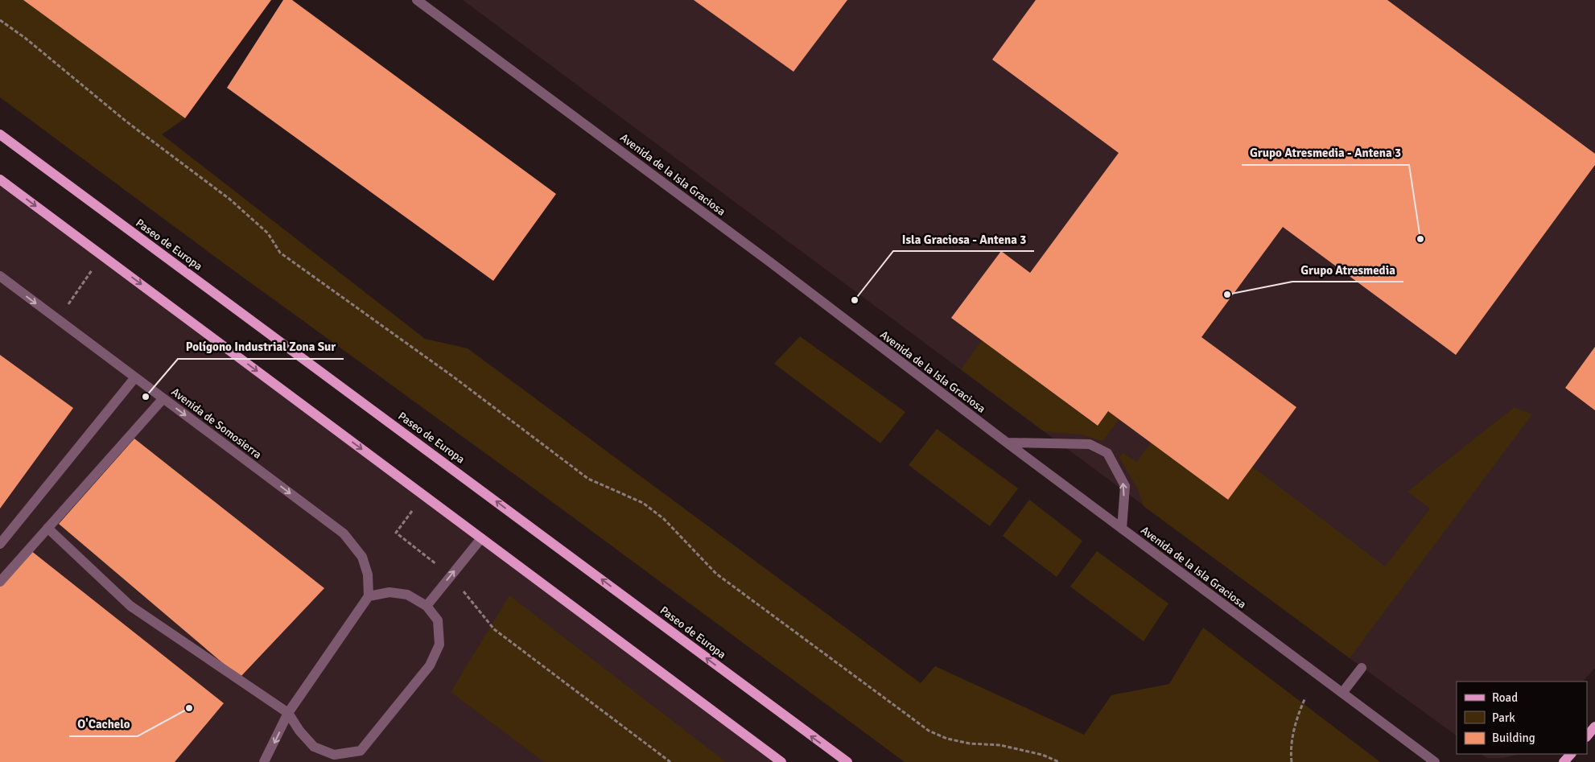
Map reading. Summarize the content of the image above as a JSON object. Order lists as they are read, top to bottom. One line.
{"streets":{"main road":["Paseo de Europa"],"street":["Avenida de la Isla Graciosa","Avenida de Somosierra"]},"one_way":["Avenida de Somosierra"],"places":["Grupo Atresmedia - Antena 3","Grupo Atresmedia","Isla Graciosa - Antena 3","Polígono Industrial Zona Sur","O'Cachelo"],"legend":["Road","Park","Building"]}
